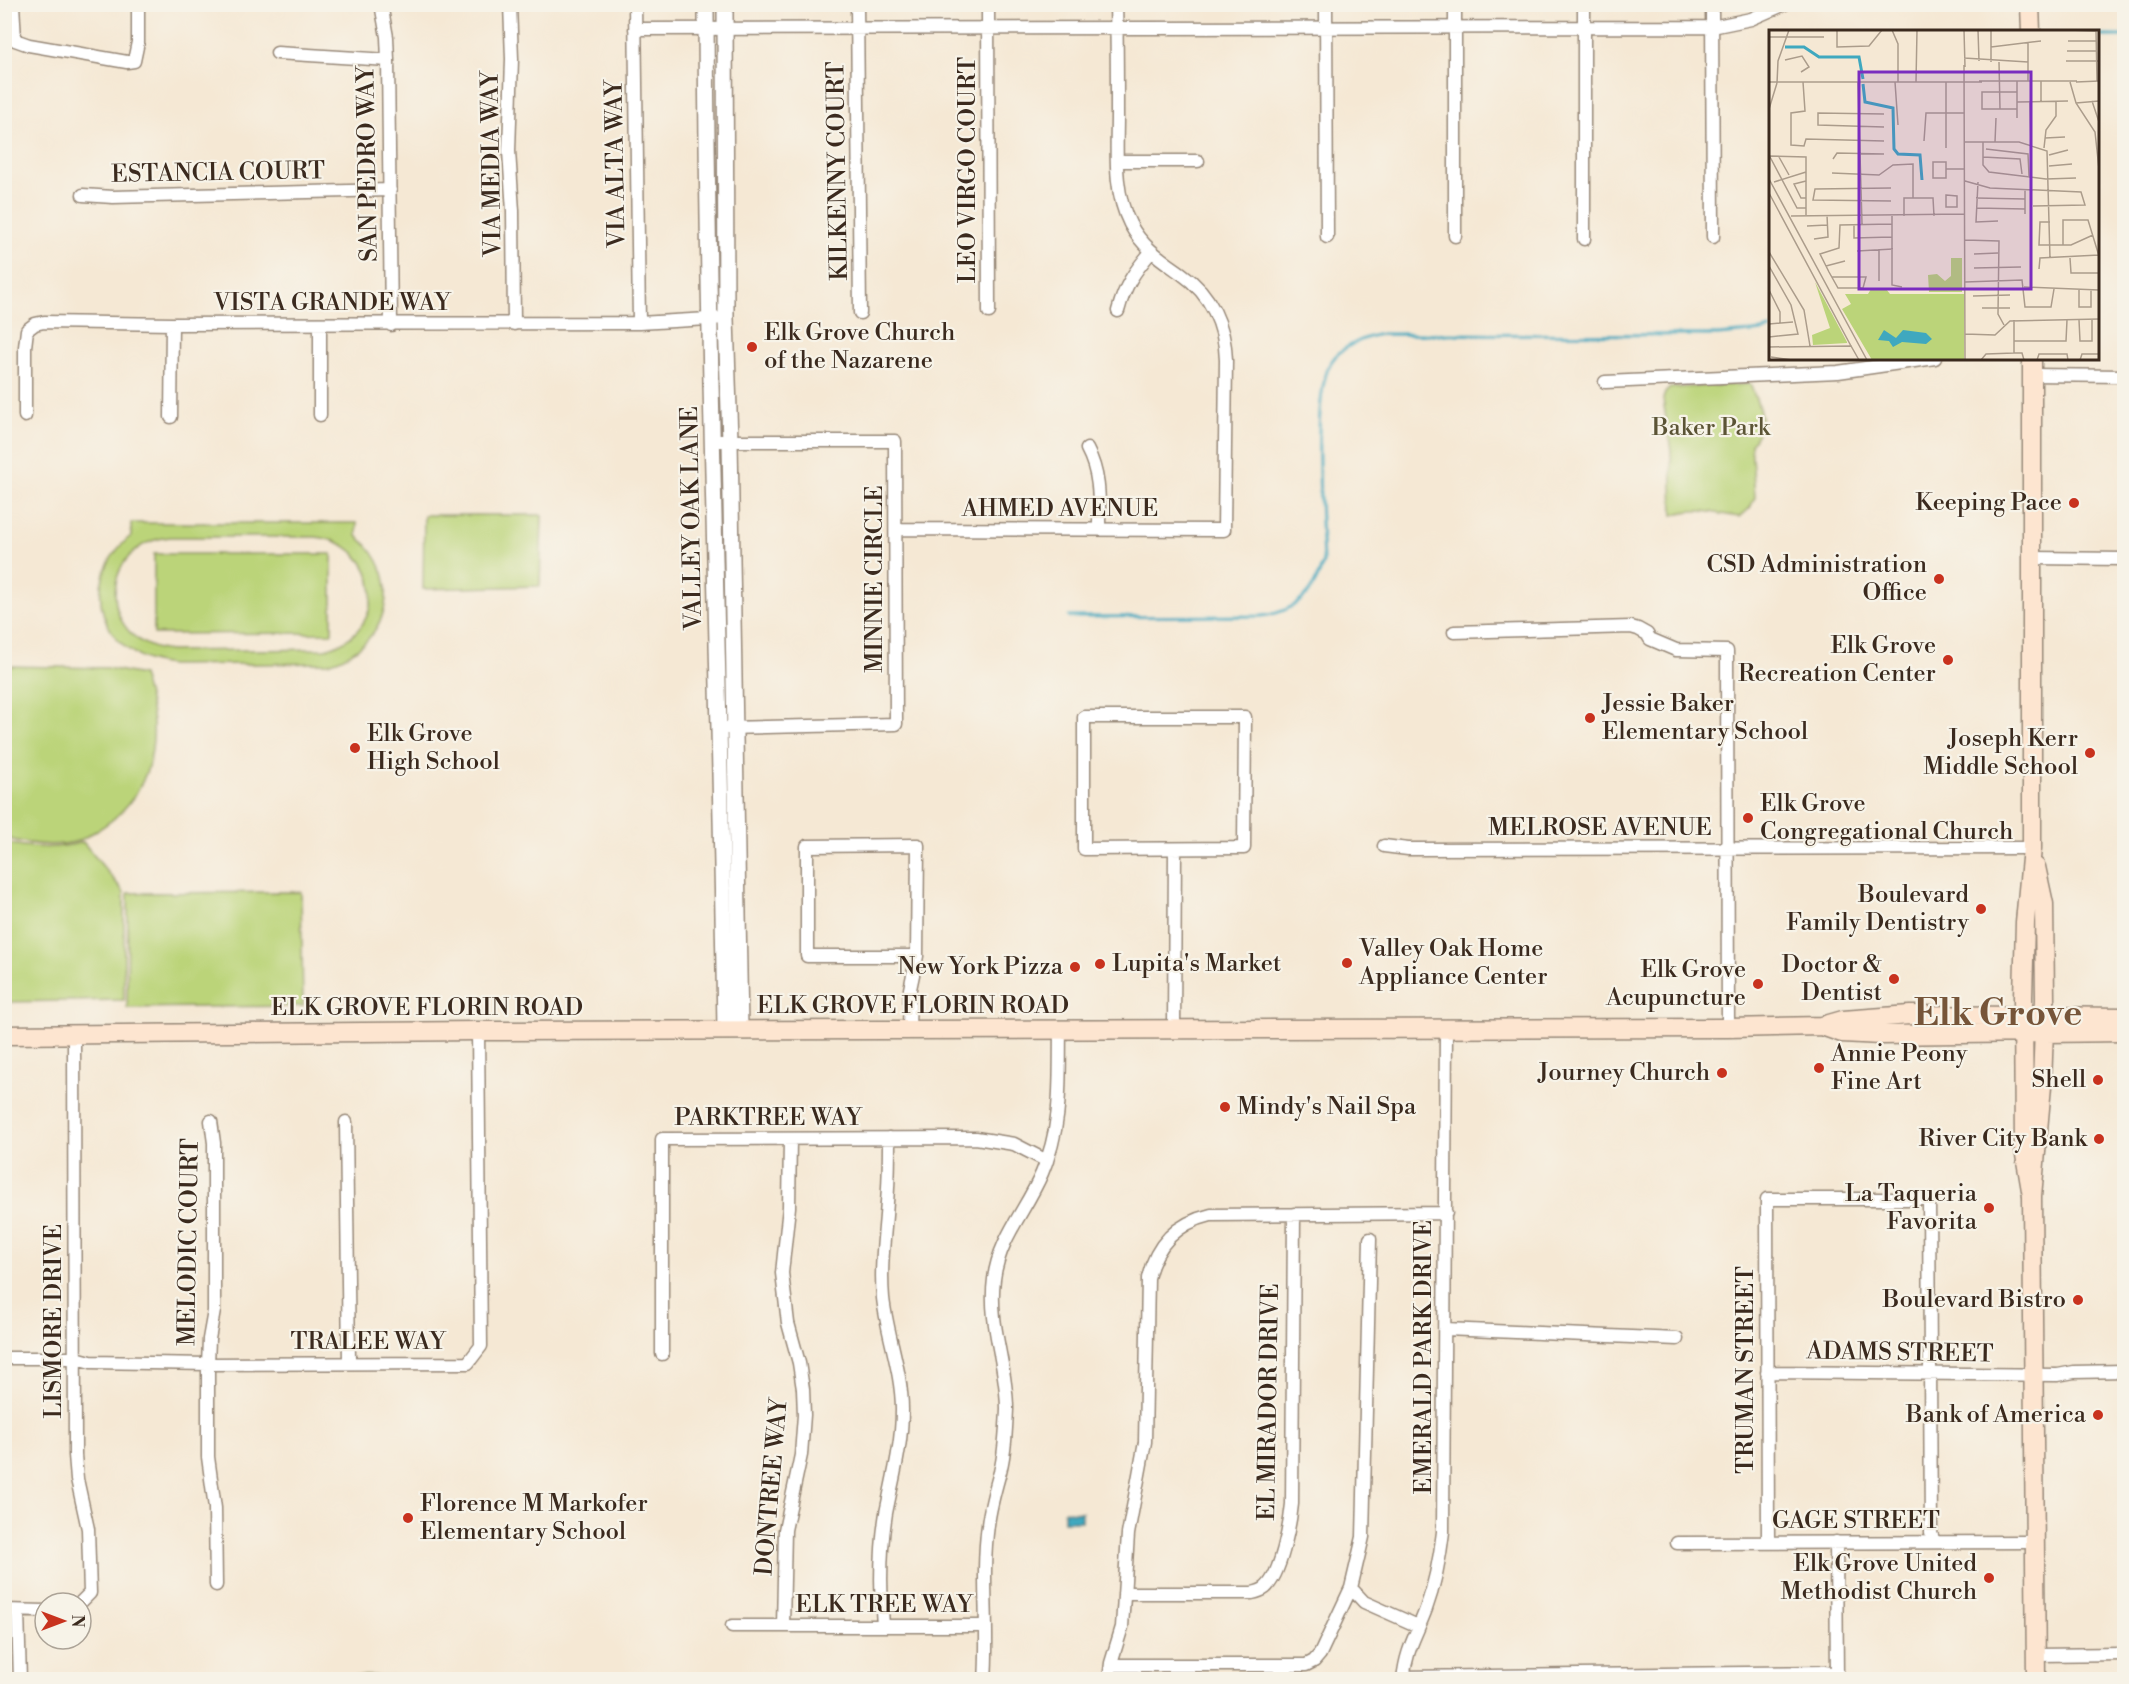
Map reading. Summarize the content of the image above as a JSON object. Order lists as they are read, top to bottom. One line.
{"streets":{"main road":["ELK GROVE FLORIN ROAD"],"street":["SAN PEDRO WAY","VIA MEDIA WAY","VIA ALTA WAY","LEO VIRGO COURT","KILKENNY COURT","ESTANCIA COURT","VISTA GRANDE WAY","AHMED AVENUE","VALLEY OAK LANE","MINNIE CIRCLE","MELROSE AVENUE","PARKTREE WAY","MELODIC COURT","LISMORE DRIVE","TRALEE WAY","ADAMS STREET","EMERALD PARK DRIVE","TRUMAN STREET","EL MIRADOR DRIVE","DONTREE WAY","GAGE STREET","ELK TREE WAY"]},"crossings":[["SAN PEDRO WAY","ESTANCIA COURT"],["SAN PEDRO WAY","VISTA GRANDE WAY"],["VIA MEDIA WAY","VISTA GRANDE WAY"],["VIA ALTA WAY","VISTA GRANDE WAY"],["VISTA GRANDE WAY","VALLEY OAK LANE"],["AHMED AVENUE","MINNIE CIRCLE"],["VALLEY OAK LANE","MINNIE CIRCLE"],["VALLEY OAK LANE","ELK GROVE FLORIN ROAD"],["ELK GROVE FLORIN ROAD","LISMORE DRIVE"],["ELK GROVE FLORIN ROAD","TRALEE WAY"],["ELK GROVE FLORIN ROAD","EMERALD PARK DRIVE"],["PARKTREE WAY","DONTREE WAY"],["MELODIC COURT","TRALEE WAY"],["LISMORE DRIVE","TRALEE WAY"],["ADAMS STREET","TRUMAN STREET"],["TRUMAN STREET","GAGE STREET"],["DONTREE WAY","ELK TREE WAY"]],"districts":["Elk Grove"],"parks":["Baker Park"],"places":["Elk Grove Church of the Nazarene","Keeping Pace","CSD Administration Office","Elk Grove Recreation Center","Jessie Baker Elementary School","Elk Grove High School","Joseph Kerr Middle School","Elk Grove Congregational Church","Boulevard Family Dentistry","Valley Oak Home Appliance Center","Lupita's Market","New York Pizza","Doctor & Dentist","Elk Grove Acupuncture","Annie Peony Fine Art","Journey Church","Shell","Mindy's Nail Spa","River City Bank","La Taqueria Favorita","Boulevard Bistro","Bank of America","Florence M Markofer Elementary School","Elk Grove United Methodist Church"],"north":"right"}
